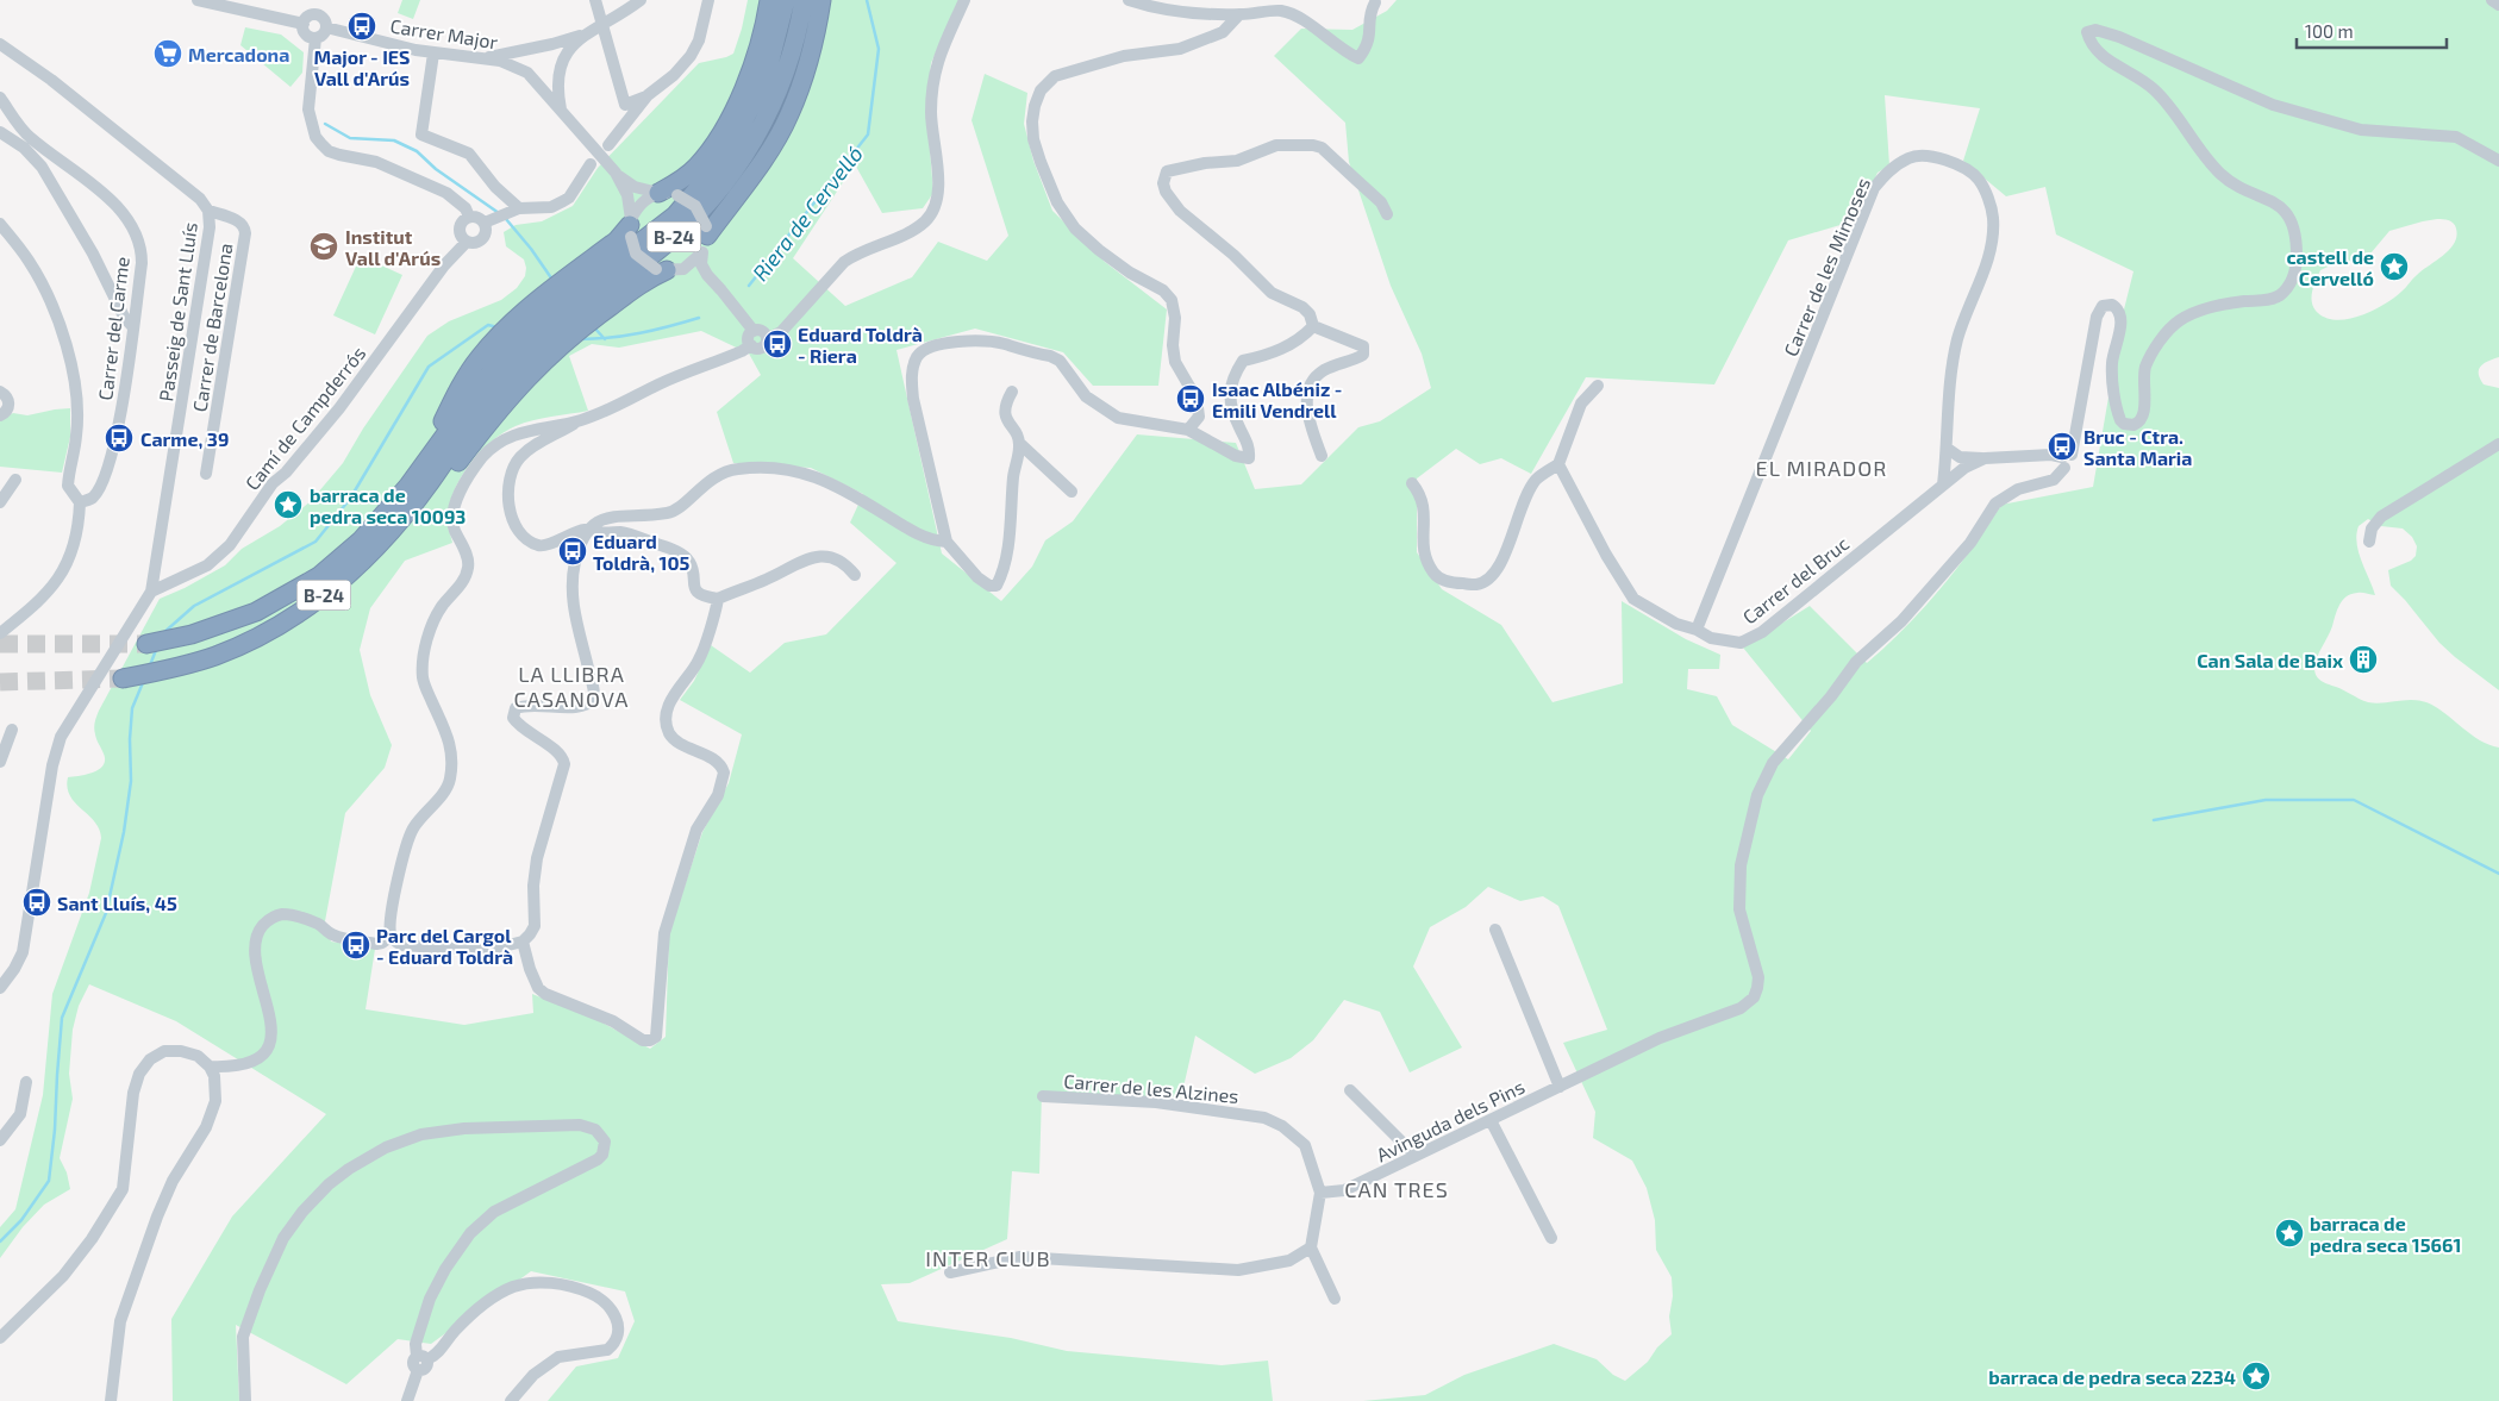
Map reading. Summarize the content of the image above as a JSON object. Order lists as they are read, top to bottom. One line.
{"streets":{"highway":["B-24"],"street":["Carrer Major","Carrer de les Mimoses","Passeig de Sant Lluís","Carrer de Barcelona","Carrer del Carme","Camí de Campderrós","Carrer del Bruc","Carrer de les Alzines","Avinguda dels Pins"]},"crossings":[["Carrer de les Mimoses","Carrer del Bruc"],["Passeig de Sant Lluís","Carrer de Barcelona"],["Passeig de Sant Lluís","Camí de Campderrós"],["Carrer del Bruc","Avinguda dels Pins"],["Carrer de les Alzines","Avinguda dels Pins"]],"districts":["EL MIRADOR","LA LLIBRA CASANOVA","CAN TRES","INTER CLUB"],"water":["Riera de Cervelló"],"places":{"bus stop":["Major - IES Vall d'Arús","Eduard Toldrà - Riera","Isaac Albéniz - Emili Vendrell","Carme, 39","Bruc - Ctra. Santa Maria","Eduard Toldrà, 105","Sant Lluís, 45","Parc del Cargol - Eduard Toldrà"],"supermarket":["Mercadona"],"school or university":["Institut Vall d'Arús"],"place":["castell de Cervelló","barraca de pedra seca 10093","barraca de pedra seca 15661","barraca de pedra seca 2234"],"building":["Can Sala de Baix"]},"scale_bar":"100 m"}
